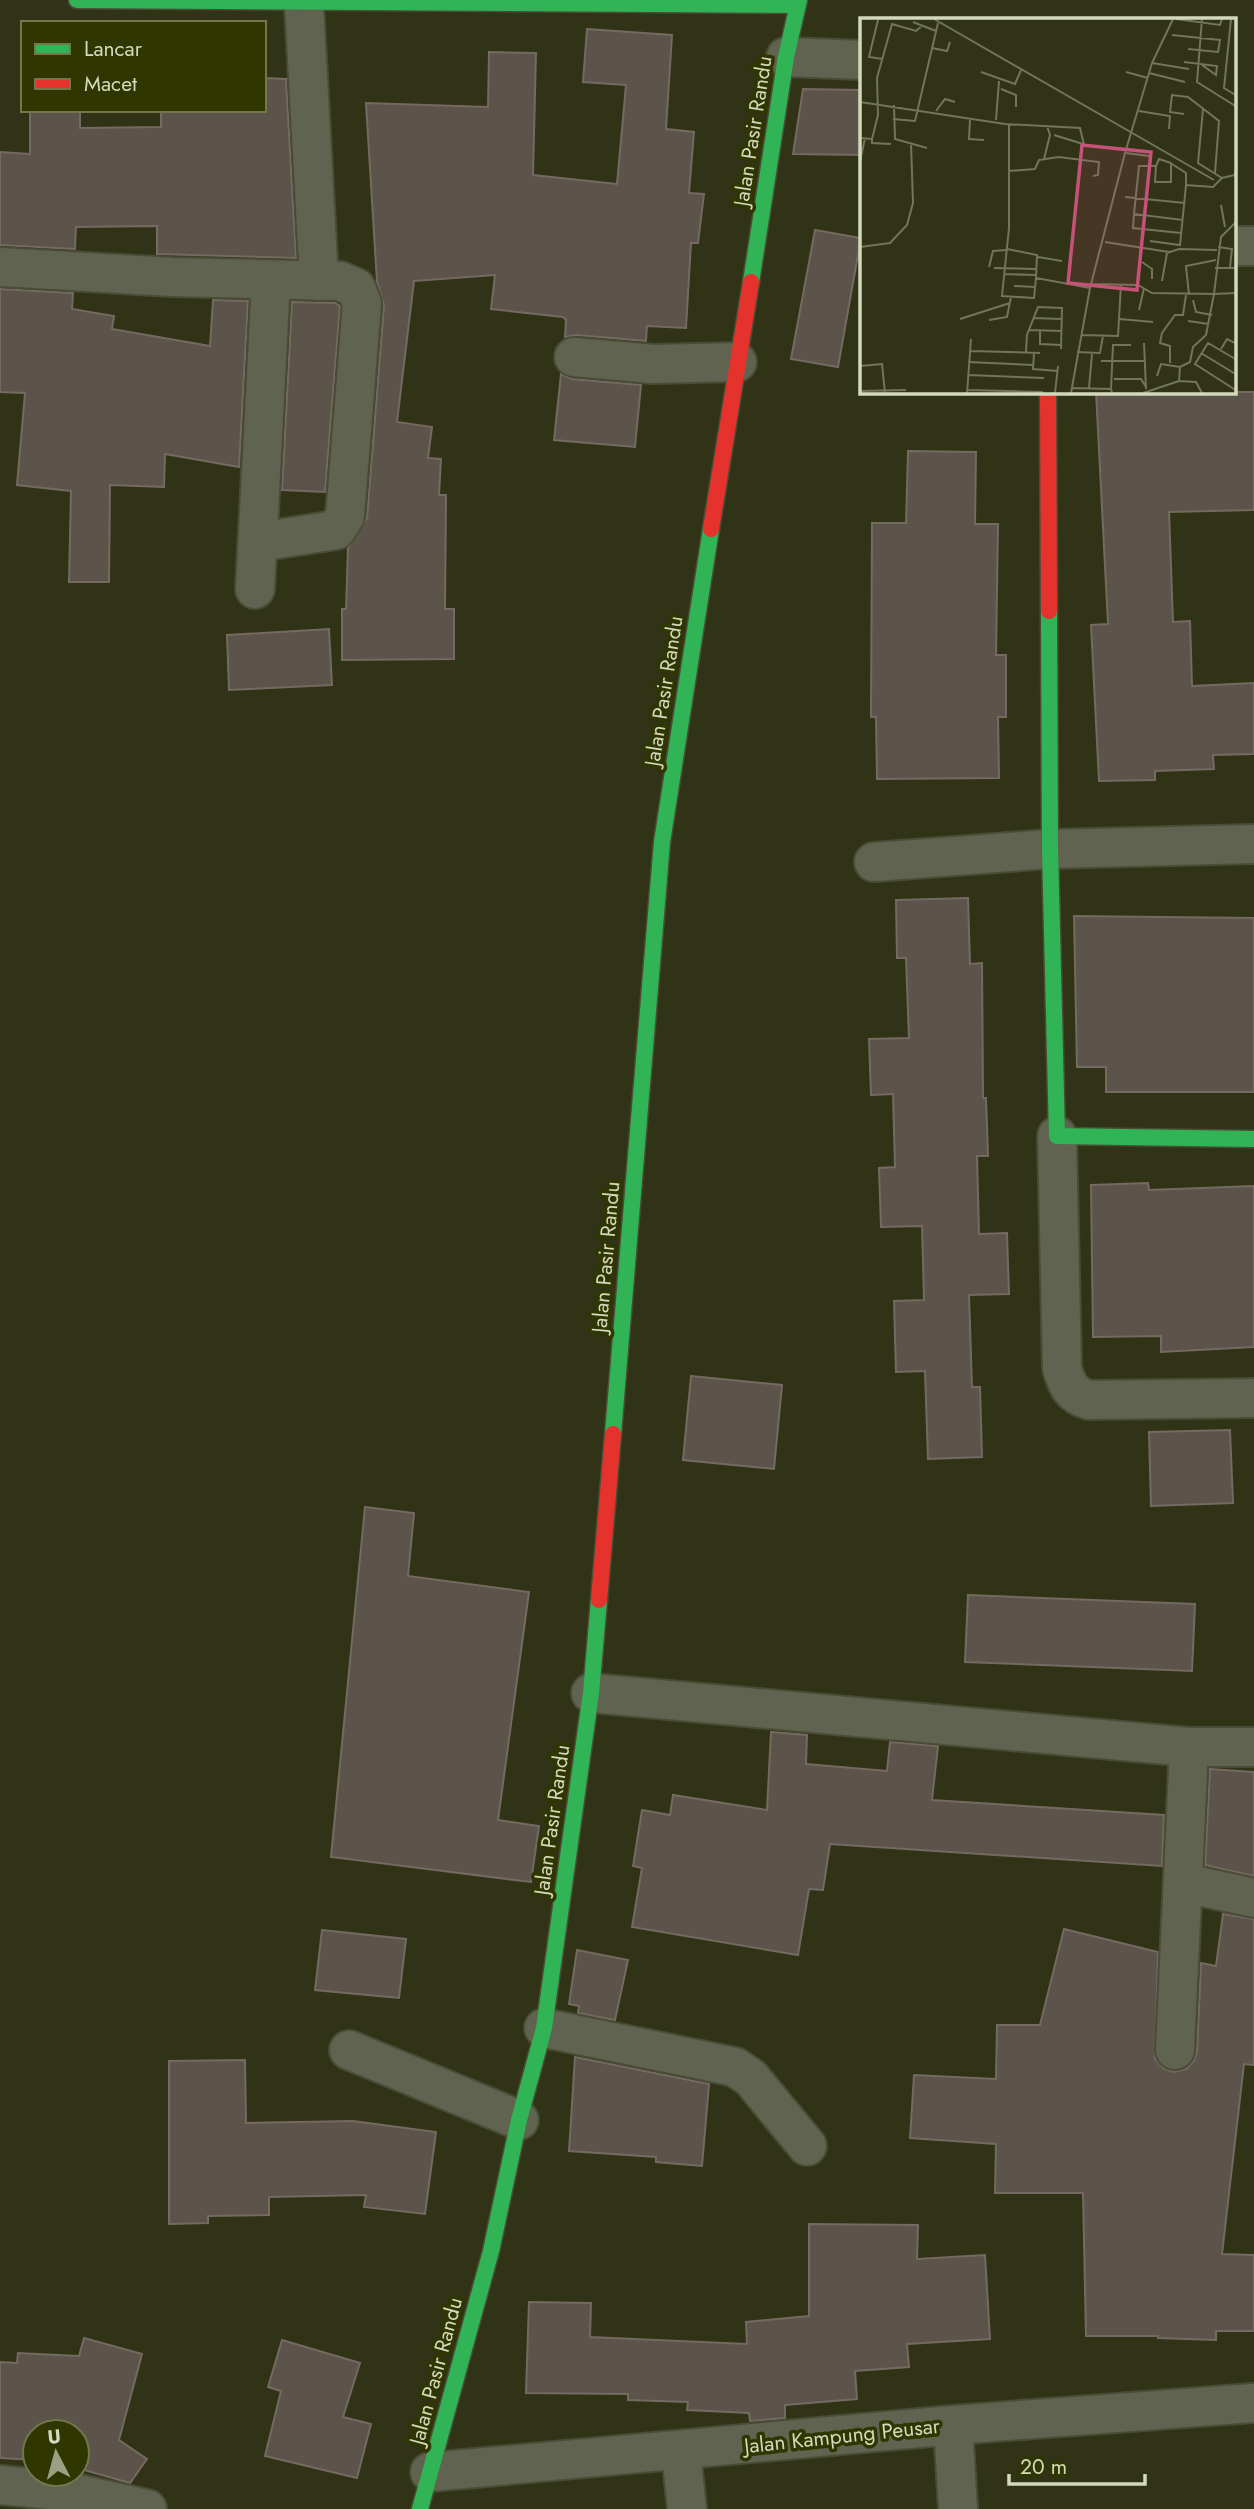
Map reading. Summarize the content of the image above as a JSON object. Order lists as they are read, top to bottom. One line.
{"streets":{"main road":["Jalan Pasir Randu"],"street":["Jalan Kampung Peusar"]},"crossings":[["Jalan Pasir Randu","Jalan Kampung Peusar"]],"legend":["Lancar","Macet"],"scale_bar":"20 m","north":"top"}
